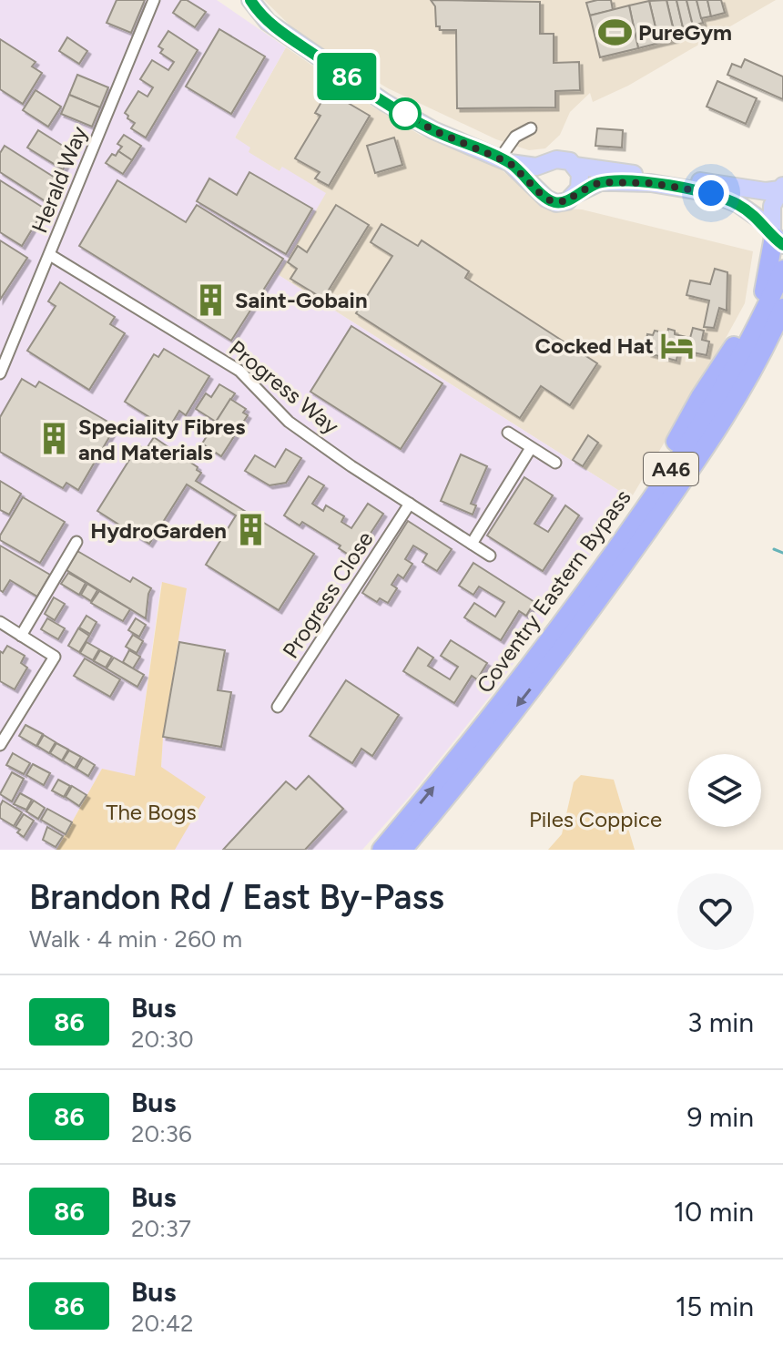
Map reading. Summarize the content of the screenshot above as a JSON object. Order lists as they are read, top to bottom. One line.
{"streets":{"highway":["A46","Coventry Eastern Bypass"],"street":["Herald Way","Progress Way","Progress Close"]},"crossings":[["Herald Way","Progress Way"],["Progress Way","Progress Close"]],"parks":["The Bogs","Piles Coppice"],"places":{"sports":["PureGym"],"building":["Saint-Gobain","Speciality Fibres and Materials","HydroGarden"],"hotel":["Cocked Hat"]},"lines":["bus line 86"],"page":{"on_map":"86","heading":["Brandon Rd / East By-Pass","Walk · 4 min · 260 m"],"list":[{"mark":"86","name":"Bus","note":"20:30","value":"3 min"},{"mark":"86","name":"Bus","note":"20:36","value":"9 min"},{"mark":"86","name":"Bus","note":"20:37","value":"10 min"},{"mark":"86","name":"Bus","note":"20:42","value":"15 min"}]}}
